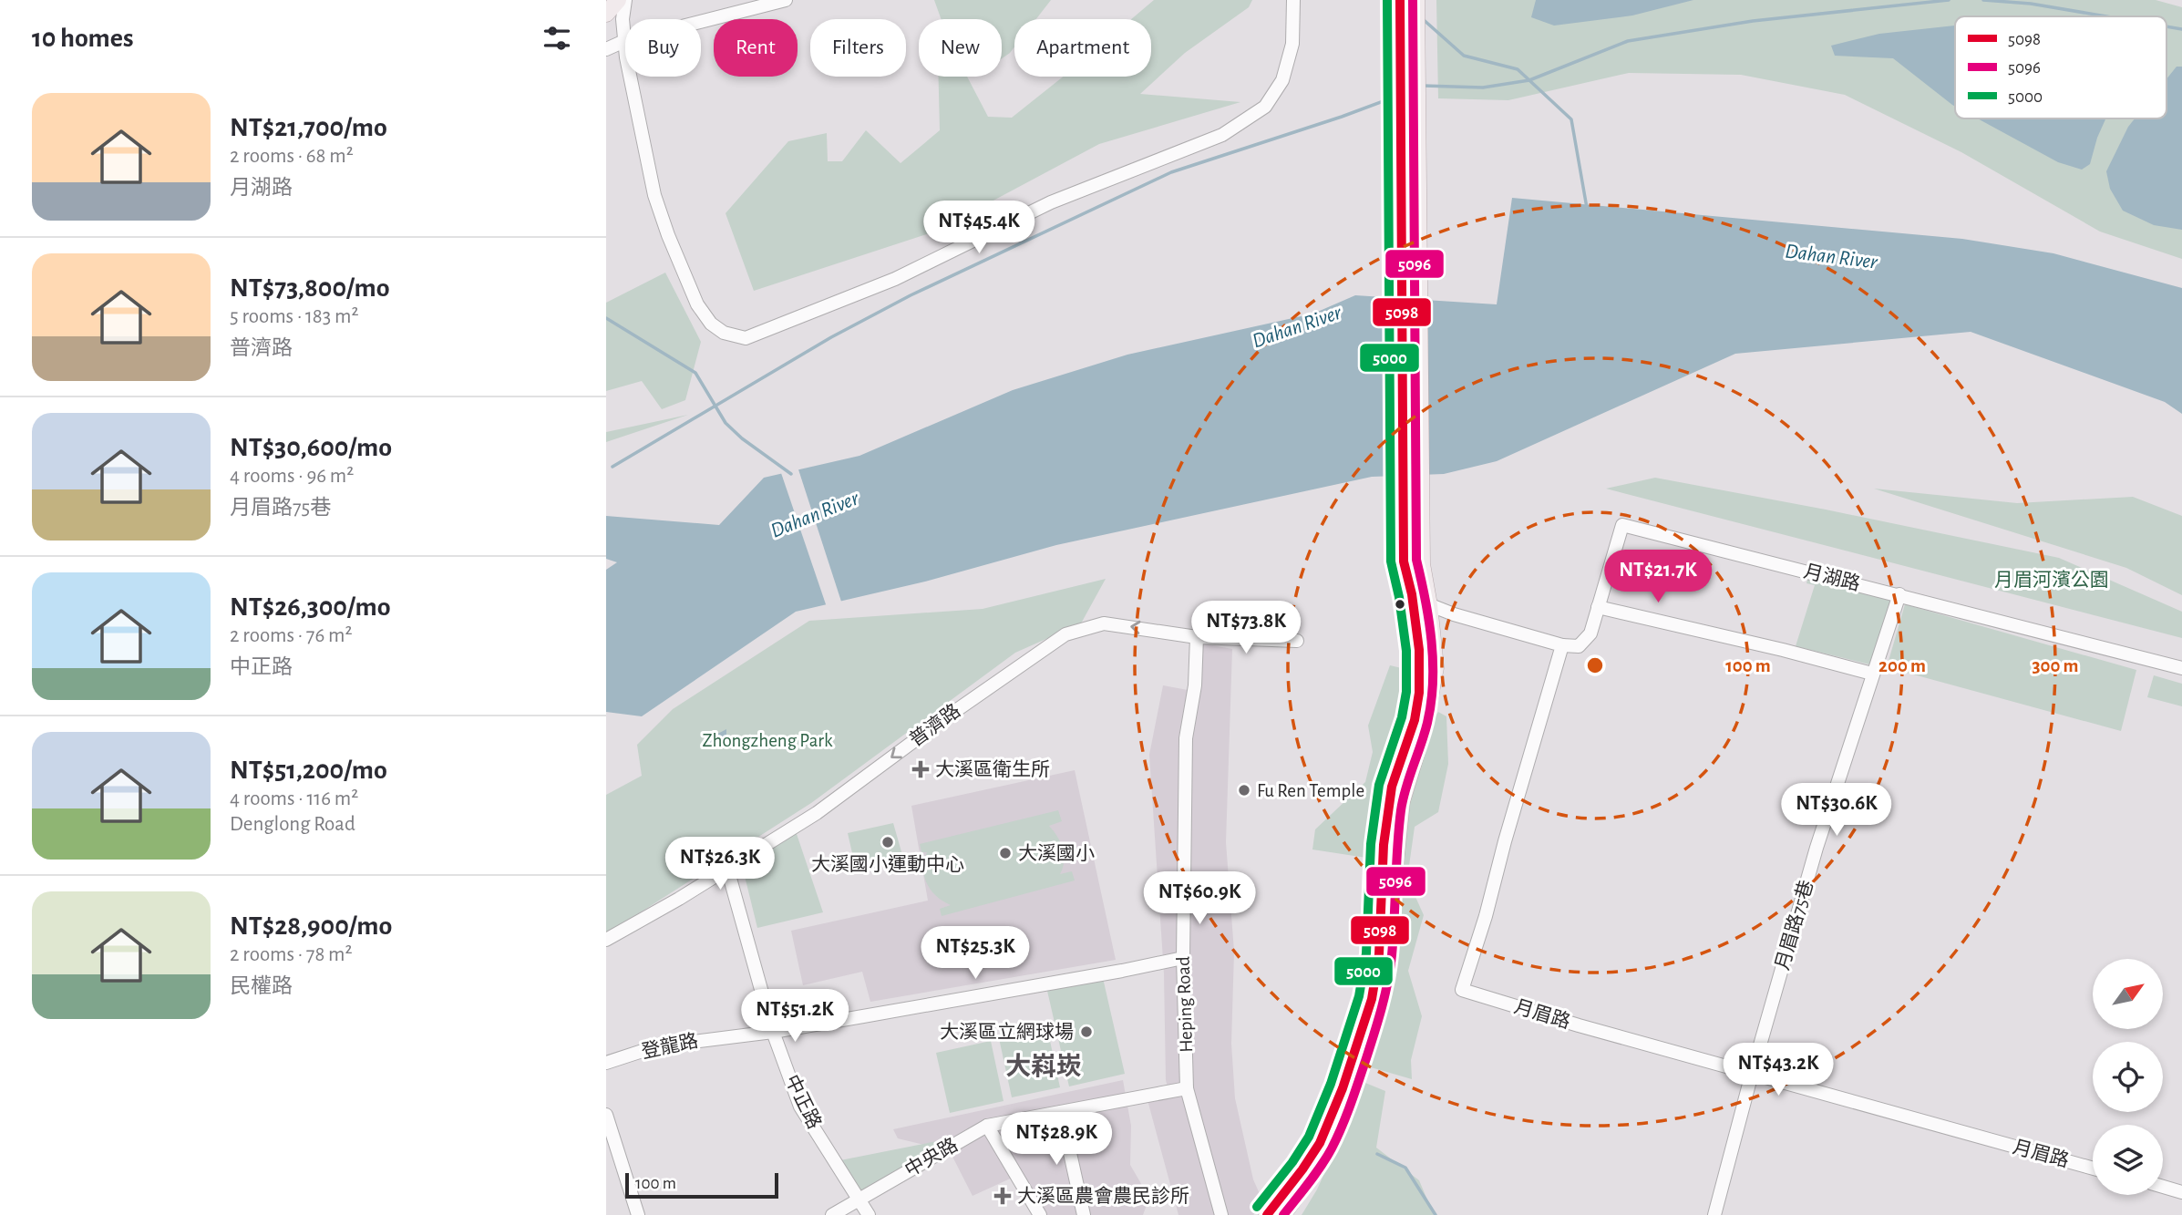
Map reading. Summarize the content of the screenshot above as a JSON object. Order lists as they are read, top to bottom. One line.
{"streets":{"street":["月湖路","普濟路","月眉路75巷","Heping Road","月眉路","登龍路","中正路","中央路"]},"crossings":[["月湖路","月眉路75巷"],["月湖路","月眉路"],["普濟路","Heping Road"],["普濟路","中正路"],["月眉路75巷","月眉路"],["Heping Road","登龍路"],["Heping Road","中央路"],["登龍路","中正路"],["中正路","中央路"]],"one_way":["普濟路"],"districts":["大嵙崁"],"water":["Dahan River"],"parks":["月眉河濱公園","Zhongzheng Park"],"places":{"health":["大溪區衛生所","大溪區農會農民診所"],"other":["Fu Ren Temple","大溪國小運動中心","大溪國小","大溪區立網球場"]},"lines":["transit line 5098","transit line 5096","transit line 5000"],"legend":["5098","5096","5000"],"scale_bar":"100 m","north":"top right","page":{"heading":"10 homes","chip":["Buy","Rent","Filters","New","Apartment"],"list":[{"name":"NT$21,700/mo","note":"2 rooms · 68 m² · 月湖路"},{"name":"NT$73,800/mo","note":"5 rooms · 183 m² · 普濟路"},{"name":"NT$30,600/mo","note":"4 rooms · 96 m² · 月眉路75巷"},{"name":"NT$26,300/mo","note":"2 rooms · 76 m² · 中正路"},{"name":"NT$51,200/mo","note":"4 rooms · 116 m² · Denglong Road"},{"name":"NT$28,900/mo","note":"2 rooms · 78 m² · 民權路"}],"price":["NT$45.4K","NT$21.7K","NT$73.8K","NT$30.6K","NT$26.3K","NT$60.9K","NT$25.3K","NT$51.2K","NT$43.2K","NT$28.9K"],"scale":"100 m"},"rings":["100 m","200 m","300 m"]}
